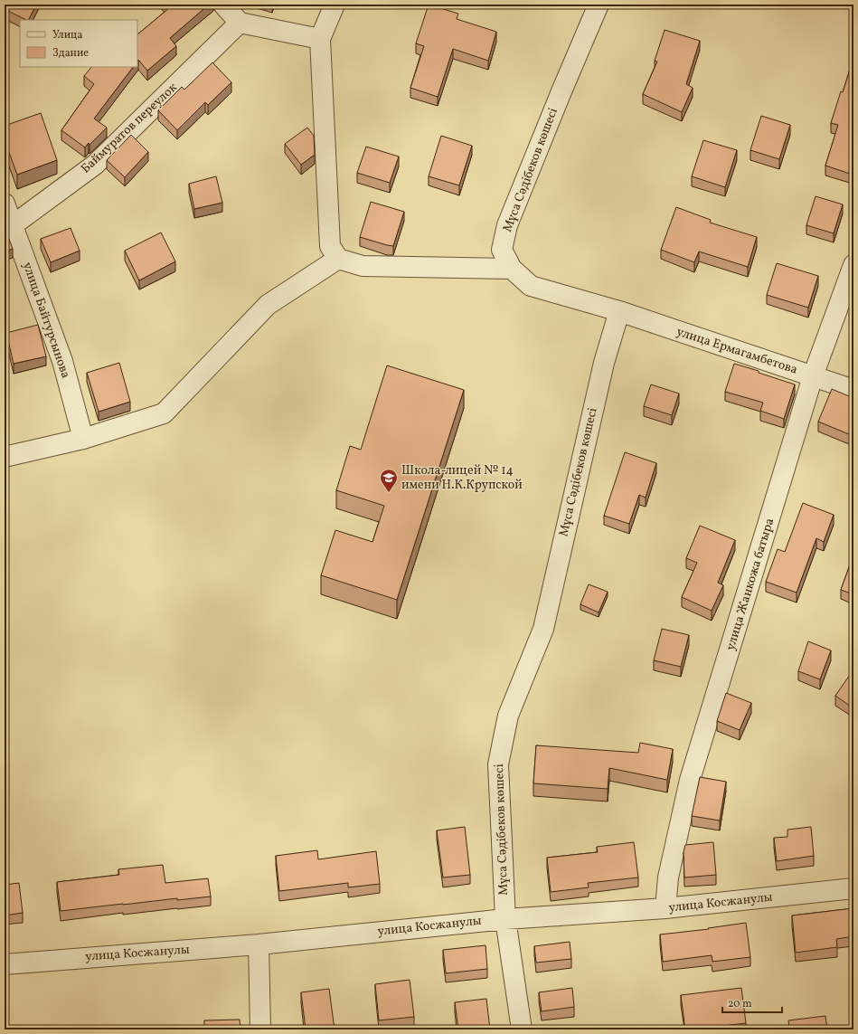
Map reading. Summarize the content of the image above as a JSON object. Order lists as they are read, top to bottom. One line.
{"streets":{"street":["Баймуратов переулок","Мұса Сәдібеков көшесі","улица Байтурсынова","улица Ермагамбетова","улица Жанкожа батыра","улица Косжанулы"]},"crossings":[["Баймуратов переулок","улица Байтурсынова"],["Мұса Сәдібеков көшесі","улица Ермагамбетова"],["Мұса Сәдібеков көшесі","улица Косжанулы"],["улица Ермагамбетова","улица Жанкожа батыра"],["улица Жанкожа батыра","улица Косжанулы"]],"places":{"school or university":["Школа-лицей № 14 имени Н.К.Крупской"]},"legend":["Улица","Здание"],"scale_bar":"20 m"}
